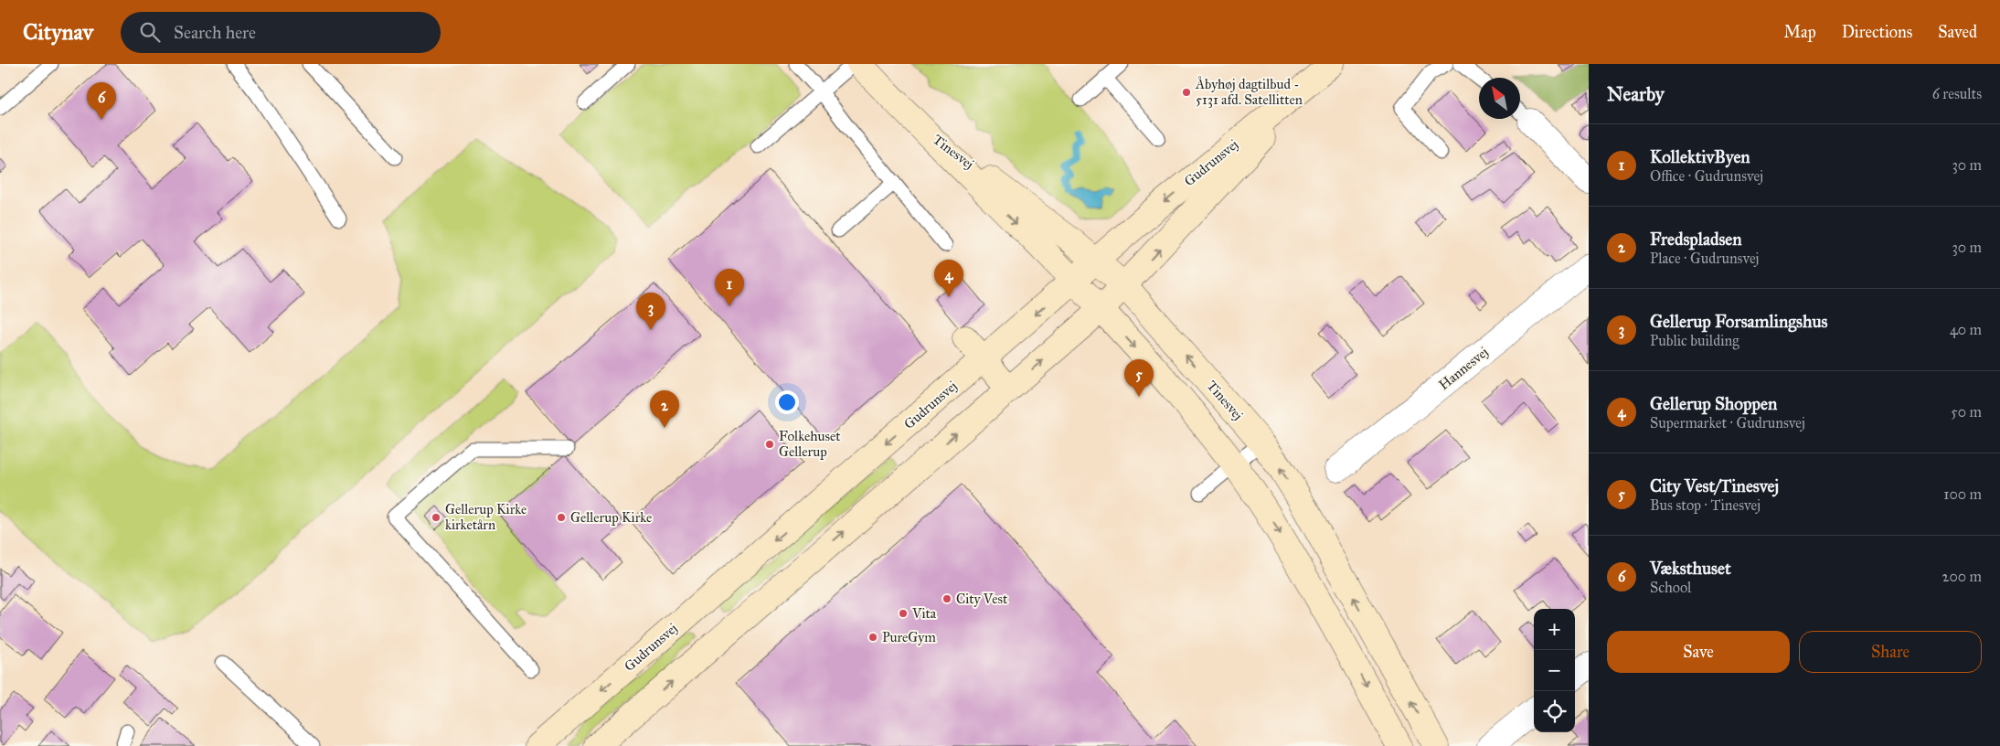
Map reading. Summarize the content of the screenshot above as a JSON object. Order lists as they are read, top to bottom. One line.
{"streets":{"street":["Tinesvej","Gudrunsvej","Hannesvej"]},"crossings":[["Tinesvej","Gudrunsvej"]],"places":["Åbyhøj dagtilbud - 5131 afd. Satellitten","Folkehuset Gellerup","Gellerup Kirke kirketårn","Gellerup Kirke","City Vest","Vita","PureGym"],"north":"top left","page":{"header":"Citynav","search":"Search here","nav":["Map","Directions","Saved"],"heading":["Nearby","6 results"],"pins":["6","4","1","3","5","2"],"list":[{"mark":"1","name":"KollektivByen","note":"Office · Gudrunsvej","value":"30 m"},{"mark":"2","name":"Fredspladsen","note":"Place · Gudrunsvej","value":"30 m"},{"mark":"3","name":"Gellerup Forsamlingshus","note":"Public building","value":"40 m"},{"mark":"4","name":"Gellerup Shoppen","note":"Supermarket · Gudrunsvej","value":"50 m"},{"mark":"5","name":"City Vest/Tinesvej","note":"Bus stop · Tinesvej","value":"100 m"},{"mark":"6","name":"Væksthuset","note":"School","value":"200 m"}],"map_buttons":["+","−"],"buttons":["Save","Share"]}}
